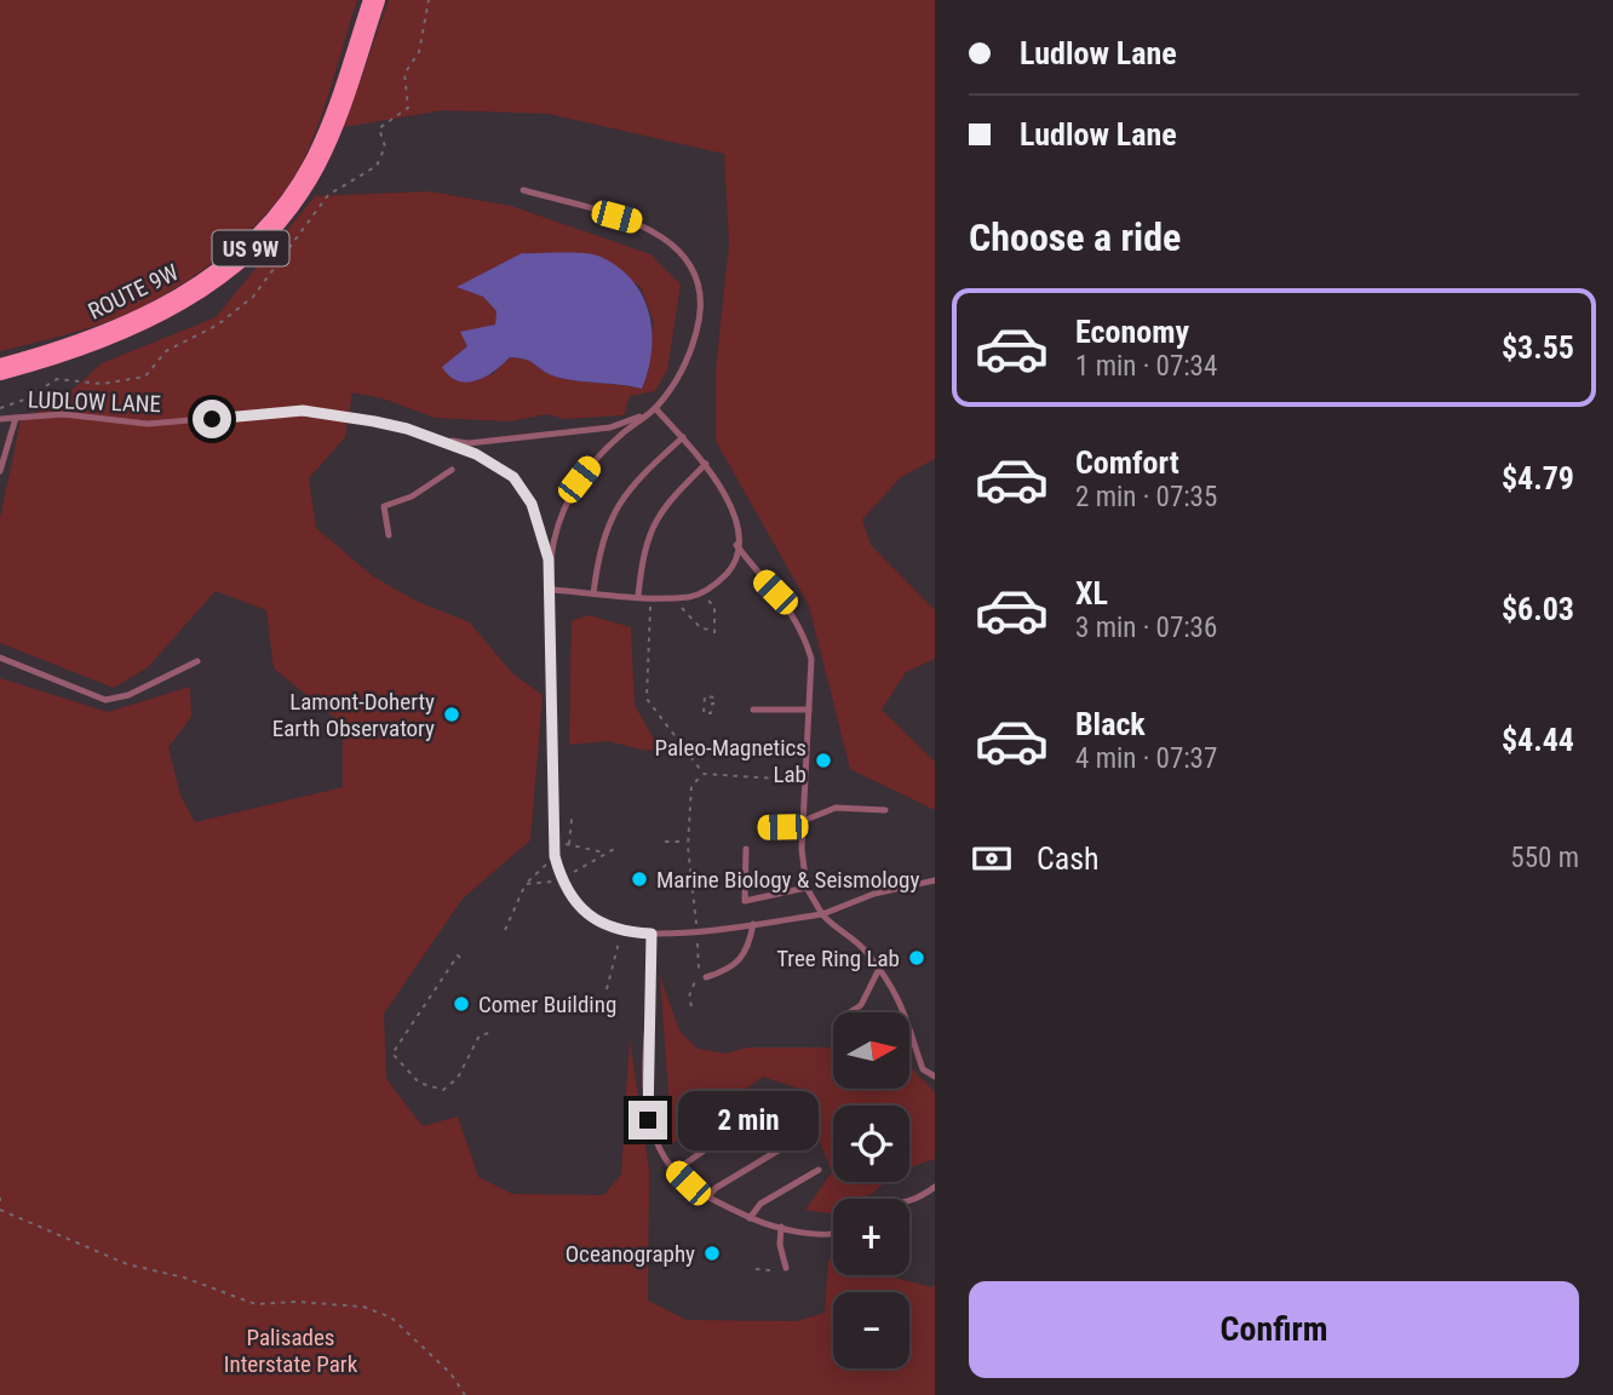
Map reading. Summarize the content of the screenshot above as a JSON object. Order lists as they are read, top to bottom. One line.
{"streets":{"main road":["US 9W","ROUTE 9W"],"lane":["LUDLOW LANE"]},"parks":["Palisades Interstate Park"],"places":["Lamont-Doherty Earth Observatory","Paleo-Magnetics Lab","Marine Biology & Seismology","Tree Ring Lab","Comer Building","Oceanography"],"north":"right","page":{"banner":["Ludlow Lane","Ludlow Lane"],"heading":"Choose a ride","list":[{"name":"Economy","note":"1 min · 07:34","value":"$3.55"},{"name":"Comfort","note":"2 min · 07:35","value":"$4.79"},{"name":"XL","note":"3 min · 07:36","value":"$6.03"},{"name":"Black","note":"4 min · 07:37","value":"$4.44"}],"pay":["Cash","550 m"],"map_buttons":["+","−"],"bubble":"2 min","buttons":"Confirm"}}
